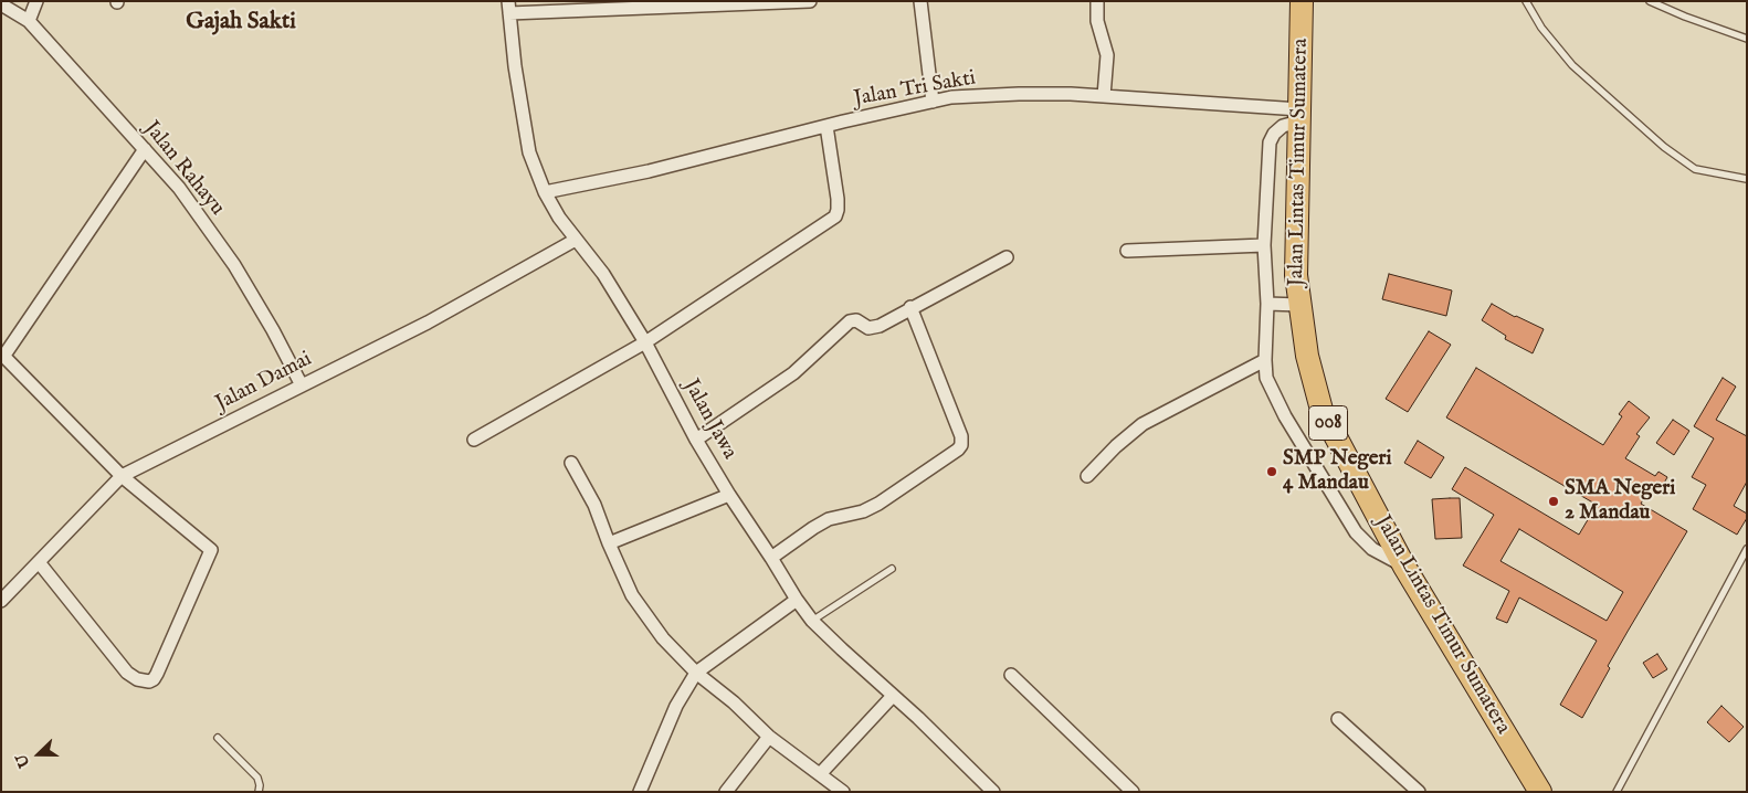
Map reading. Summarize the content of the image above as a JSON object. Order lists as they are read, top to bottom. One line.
{"streets":{"highway":["Jalan Lintas Timur Sumatera","008"],"street":["Jalan Tri Sakti","Jalan Rahayu","Jalan Damai","Jalan Jawa"]},"crossings":[["Jalan Tri Sakti","Jalan Lintas Timur Sumatera"],["Jalan Tri Sakti","Jalan Jawa"],["Jalan Rahayu","Jalan Damai"],["Jalan Damai","Jalan Jawa"]],"districts":["Gajah Sakti"],"places":["SMP Negeri 4 Mandau","SMA Negeri 2 Mandau"],"north":"left"}
